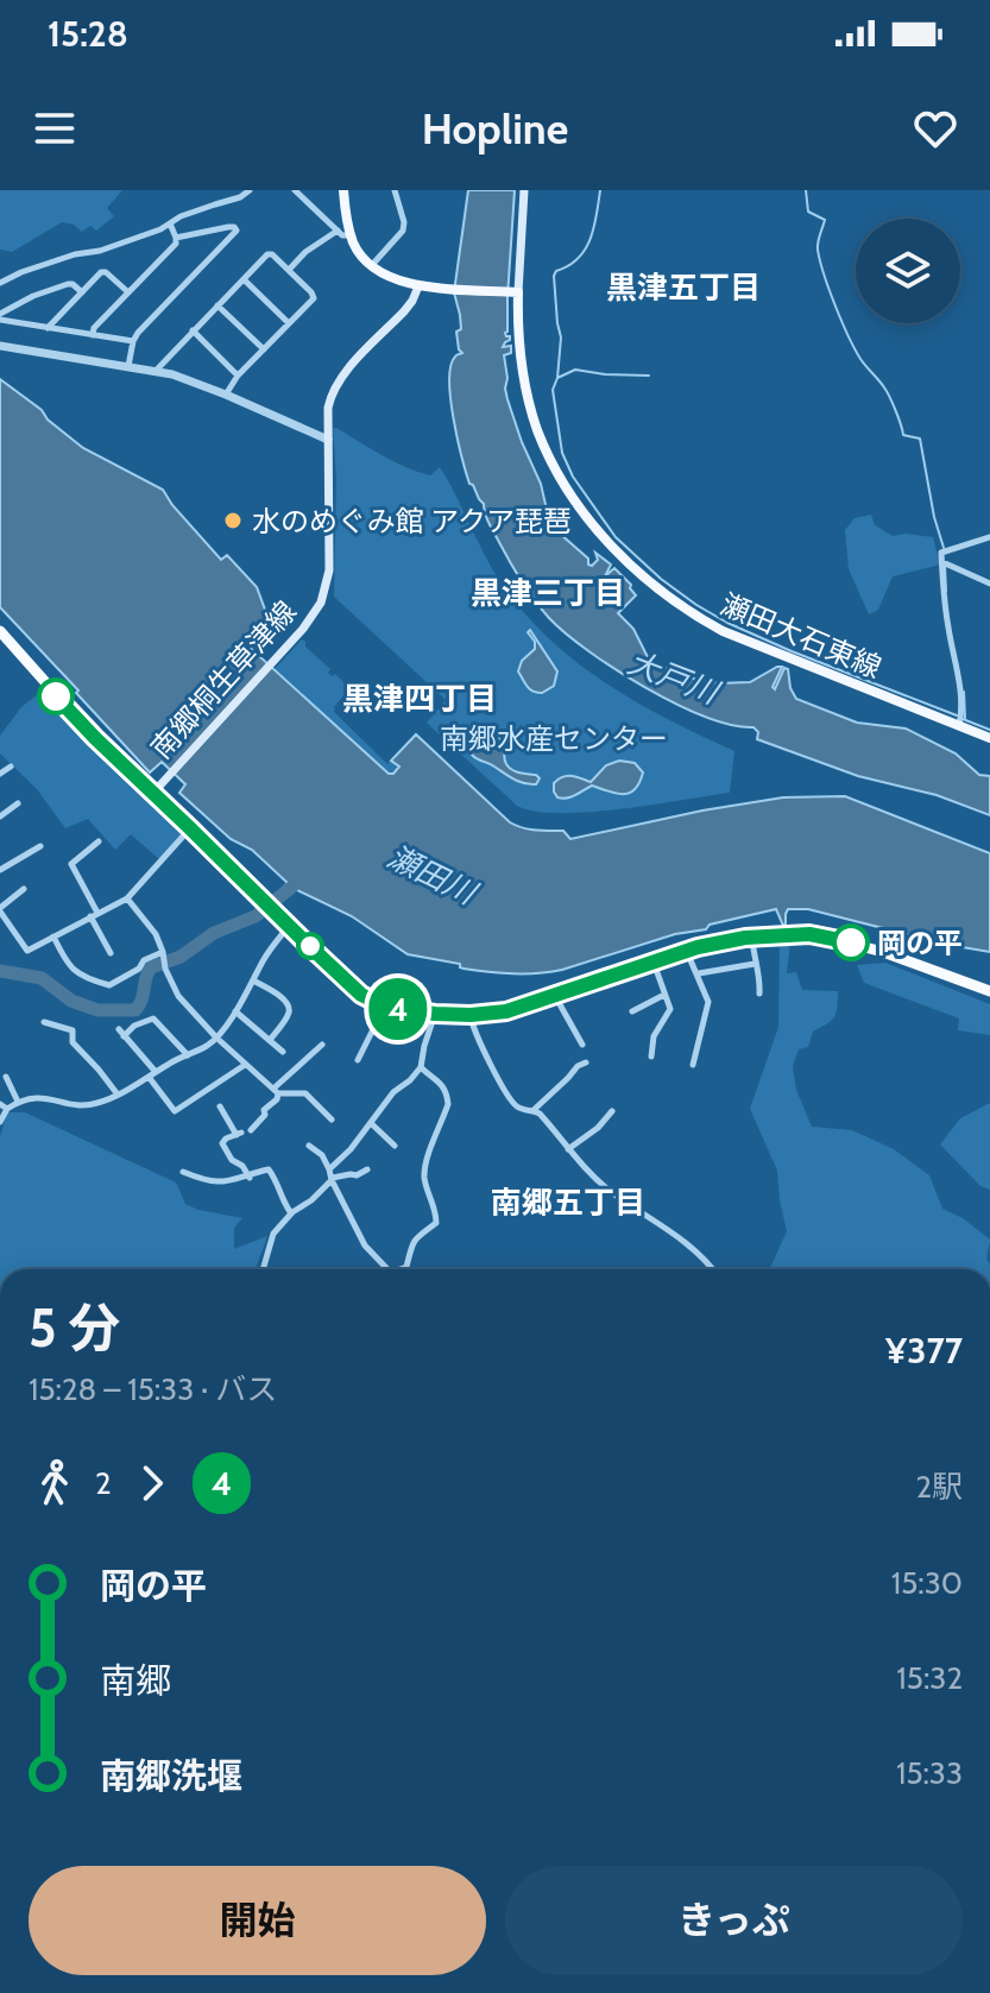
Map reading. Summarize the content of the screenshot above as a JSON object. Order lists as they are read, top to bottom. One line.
{"streets":{"main road":["瀬田大石東線","南郷桐生草津線"]},"districts":["黒津五丁目","黒津三丁目","黒津四丁目","南郷五丁目"],"water":["大戸川","瀬田川"],"parks":["南郷水産センター"],"places":["水のめぐみ館 アクア琵琶","岡の平"],"lines":["bus line 4"],"page":{"status":"15:28","header":"Hopline","on_map":"4","heading":["5 分","15:28 – 15:33 · バス","¥377"],"legs":["2","4","2駅"],"list":[{"name":"岡の平","value":"15:30"},{"name":"南郷","value":"15:32"},{"name":"南郷洗堰","value":"15:33"}],"buttons":["開始","きっぷ"]}}
